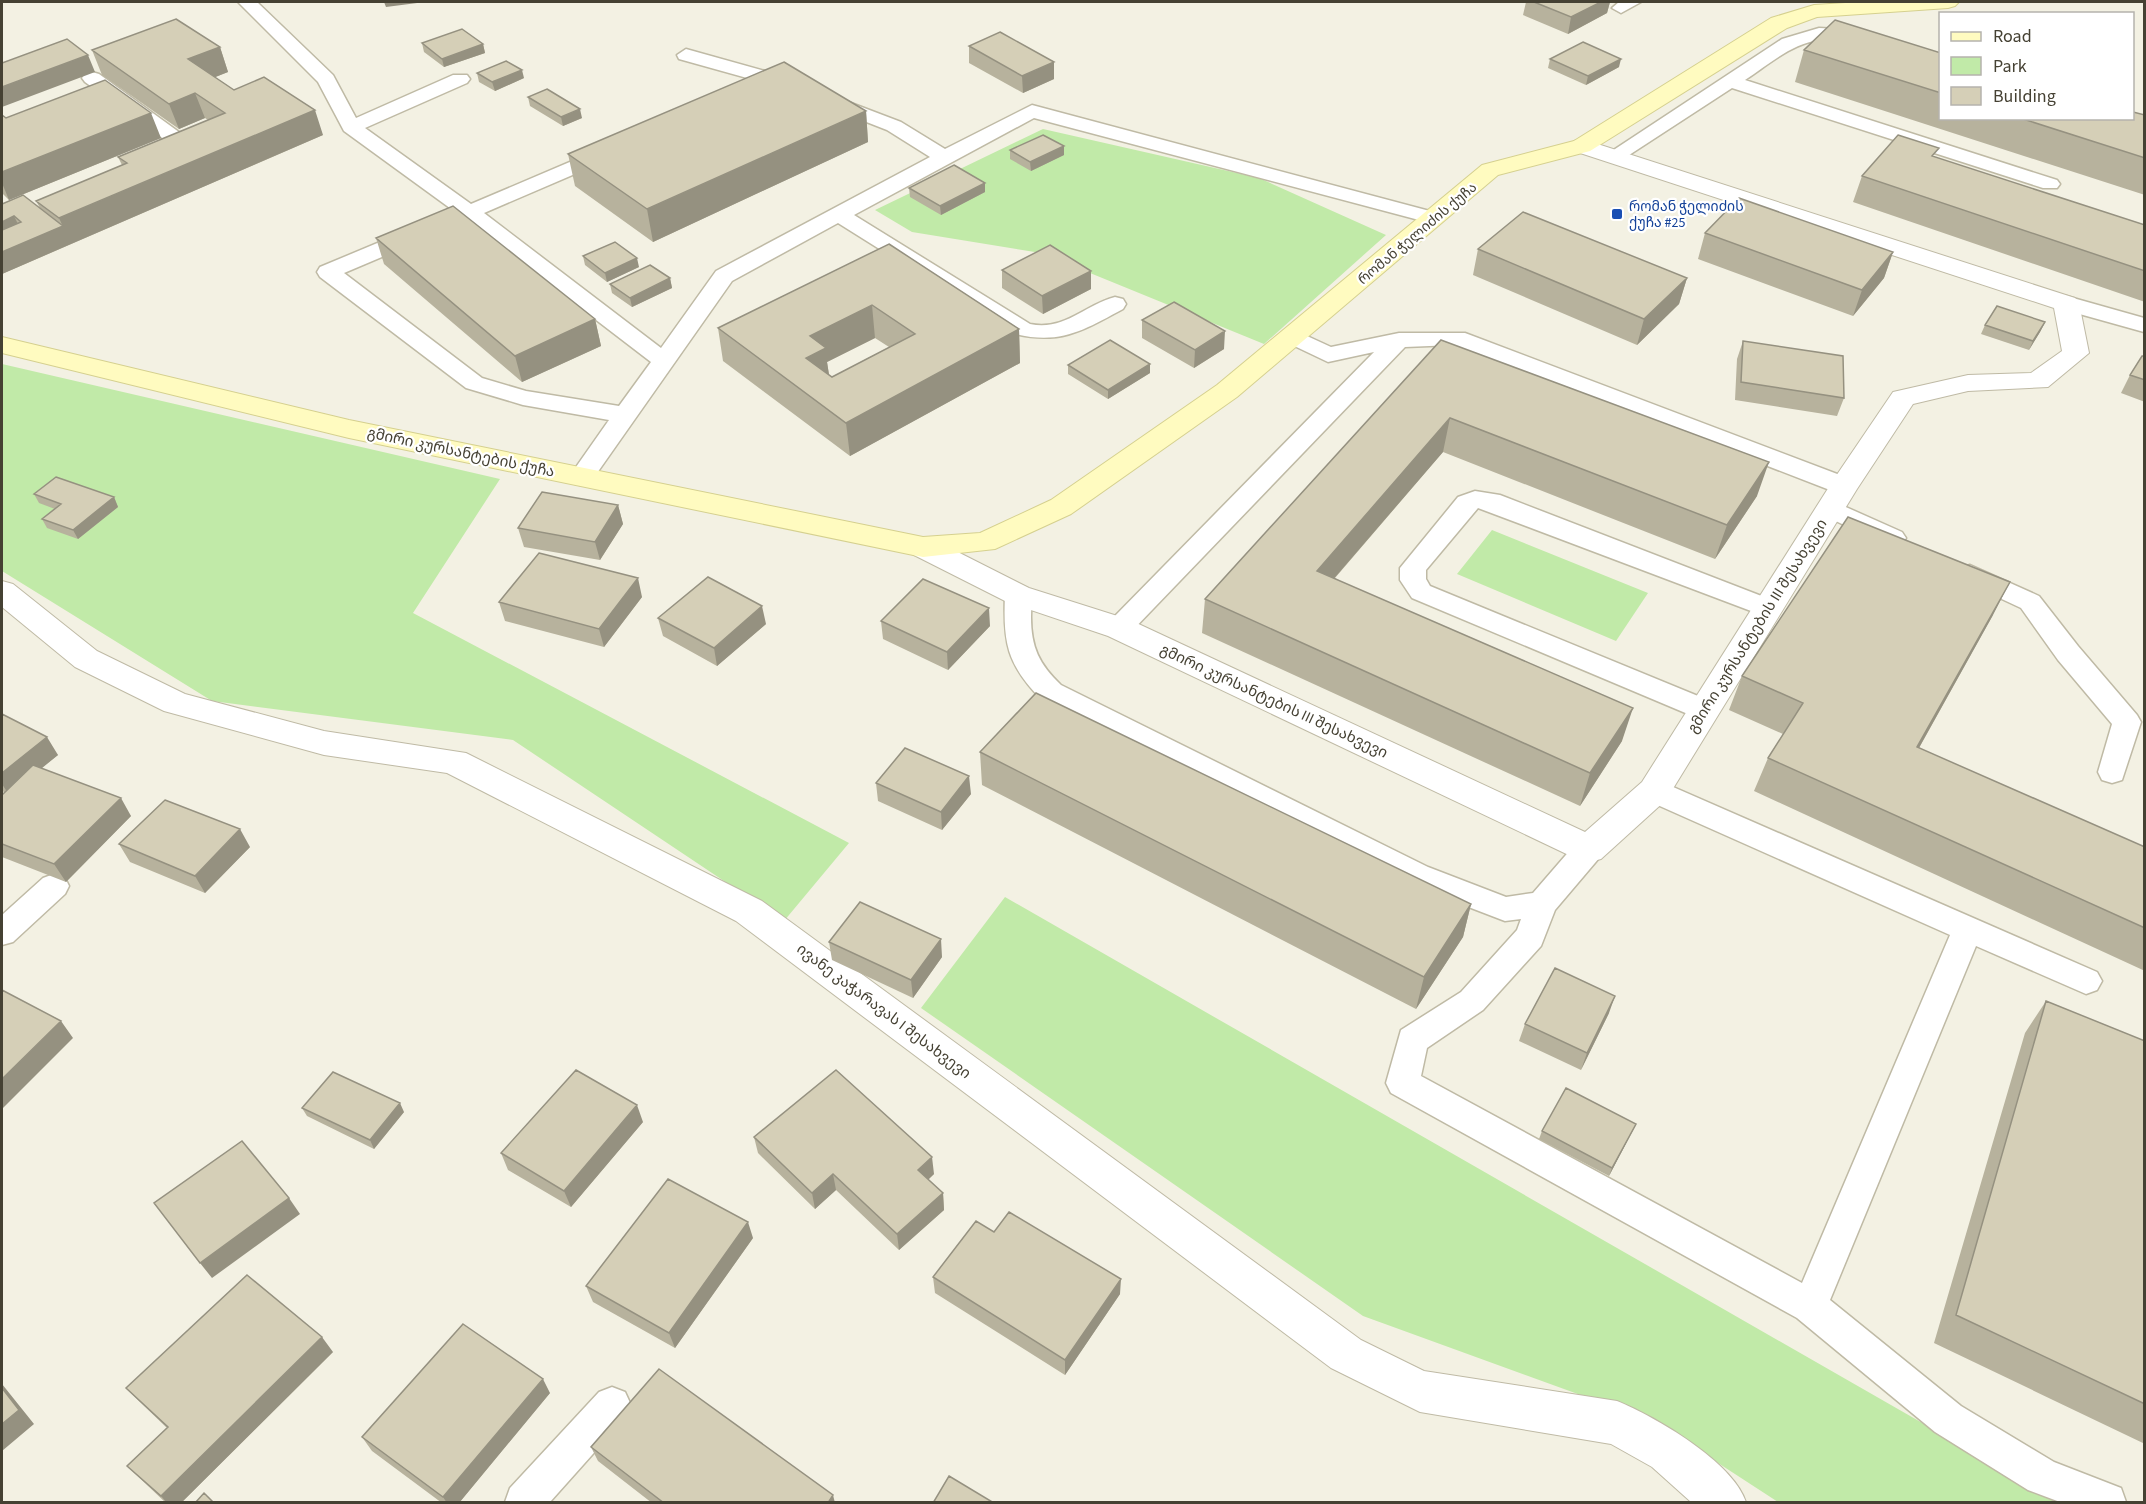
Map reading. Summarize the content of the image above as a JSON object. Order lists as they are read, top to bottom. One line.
{"streets":{"street":["რომან ჭელიძის ქუჩა","გმირი კურსანტების ქუჩა","გმირი კურსანტების III შესახვევი","ივანე კაჭარავას I შესახვევი"]},"crossings":[["რომან ჭელიძის ქუჩა","გმირი კურსანტების ქუჩა"],["რომან ჭელიძის ქუჩა","გმირი კურსანტების III შესახვევი"],["გმირი კურსანტების ქუჩა","გმირი კურსანტების III შესახვევი"]],"places":{"transit":["რომან ჭელიძის ქუჩა #25"]},"legend":["Road","Park","Building"]}
